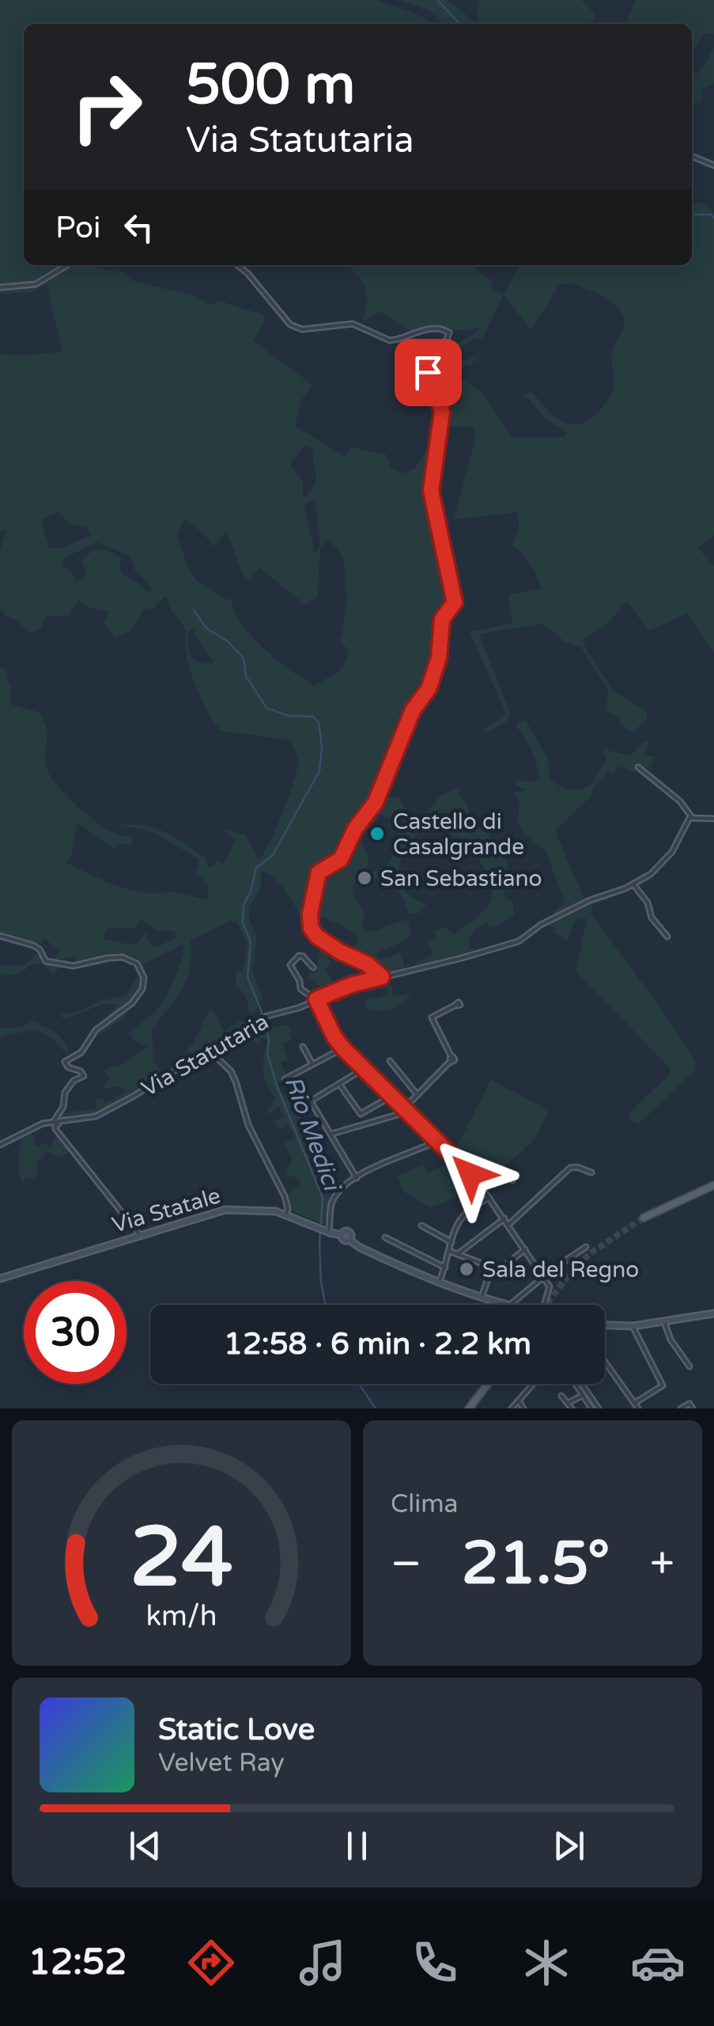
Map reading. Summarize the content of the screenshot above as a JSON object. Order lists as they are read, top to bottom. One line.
{"streets":{"main road":["Via Statale"],"street":["Via Statutaria"]},"water":["Rio Medici"],"places":["Castello di Casalgrande","San Sebastiano","Sala del Regno"],"page":{"turn":["500 m","Via Statutaria"],"then":"Poi","limit":"30","trip":"12:58 · 6 min · 2.2 km","tile":"Clima","heat":["−","21.5°","+"],"song":["Static Love","Velvet Ray"],"tabs":"12:52","gauge":["24","km/h"]}}
